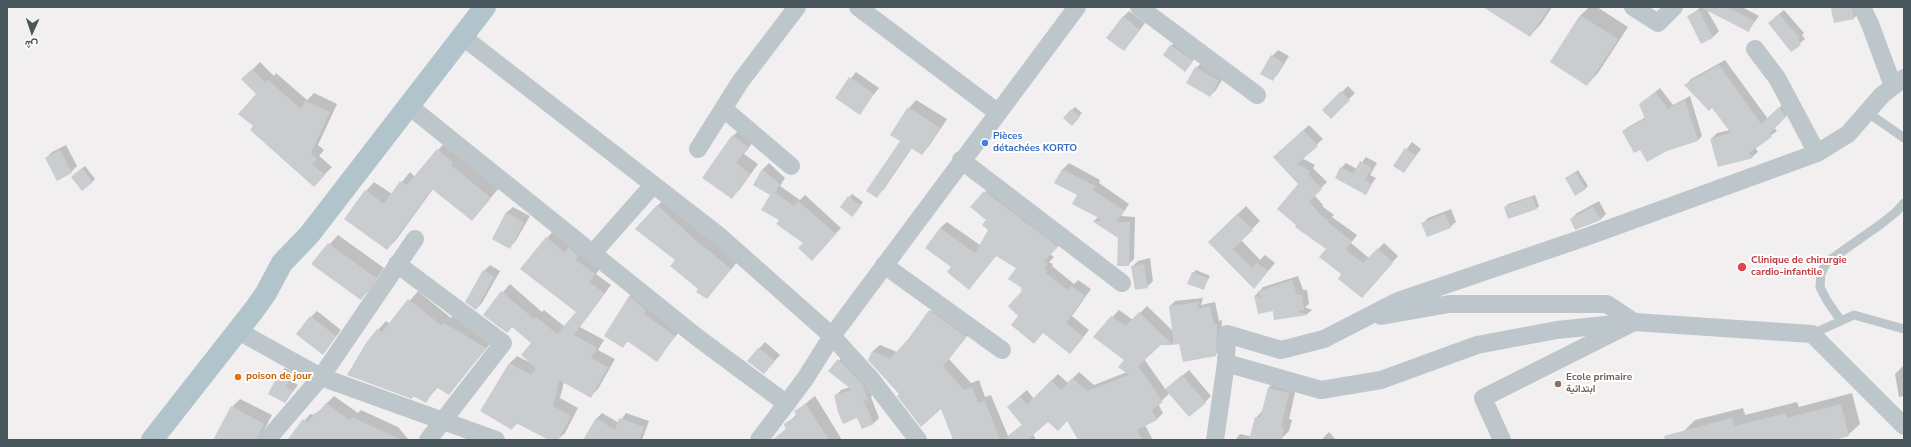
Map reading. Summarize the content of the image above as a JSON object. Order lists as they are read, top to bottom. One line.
{"places":["Pièces détachées KORTO","Clinique de chirurgie cardio-infantile","poison de jour","Ecole primaire ابتدائية"],"north":"bottom"}
